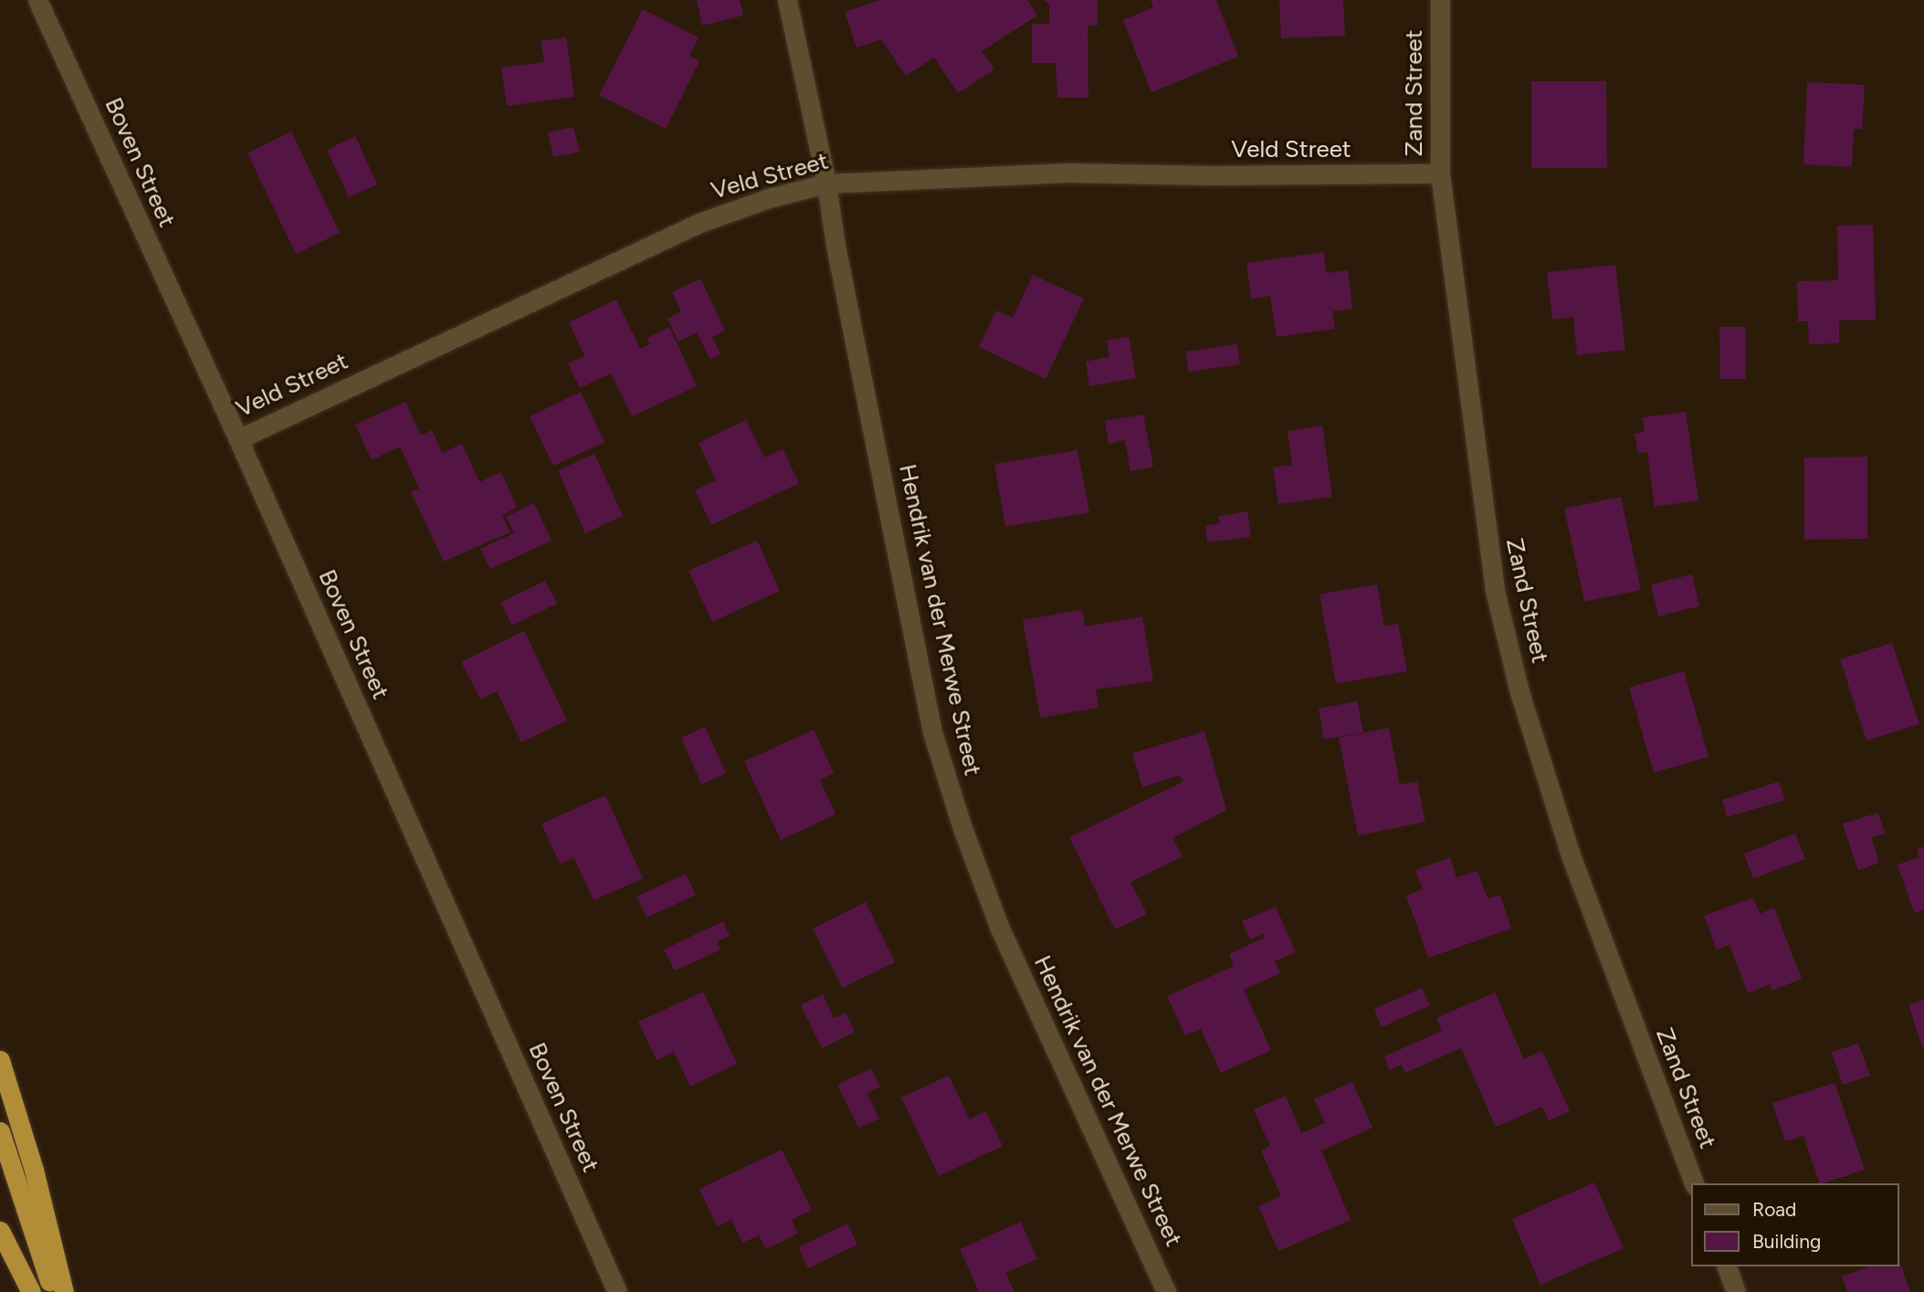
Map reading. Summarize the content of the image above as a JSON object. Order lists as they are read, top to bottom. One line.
{"streets":{"street":["Zand Street","Veld Street","Boven Street","Hendrik van der Merwe Street"]},"crossings":[["Zand Street","Veld Street"],["Veld Street","Boven Street"],["Veld Street","Hendrik van der Merwe Street"]],"legend":["Road","Building"]}
